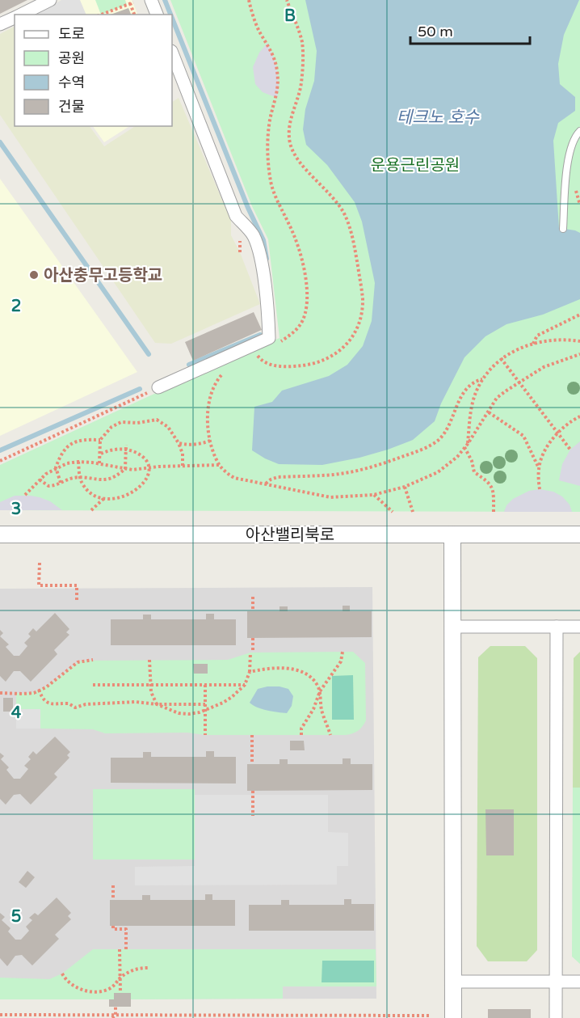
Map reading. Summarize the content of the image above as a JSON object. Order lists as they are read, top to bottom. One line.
{"streets":{"street":["아산밸리북로"]},"water":["테크노 호수"],"parks":["운용근린공원"],"places":["아산충무고등학교"],"legend":["도로","공원","수역","건물"],"scale_bar":"50 m","grid":{"columns":["B"],"rows":["2","3","4","5"]}}
